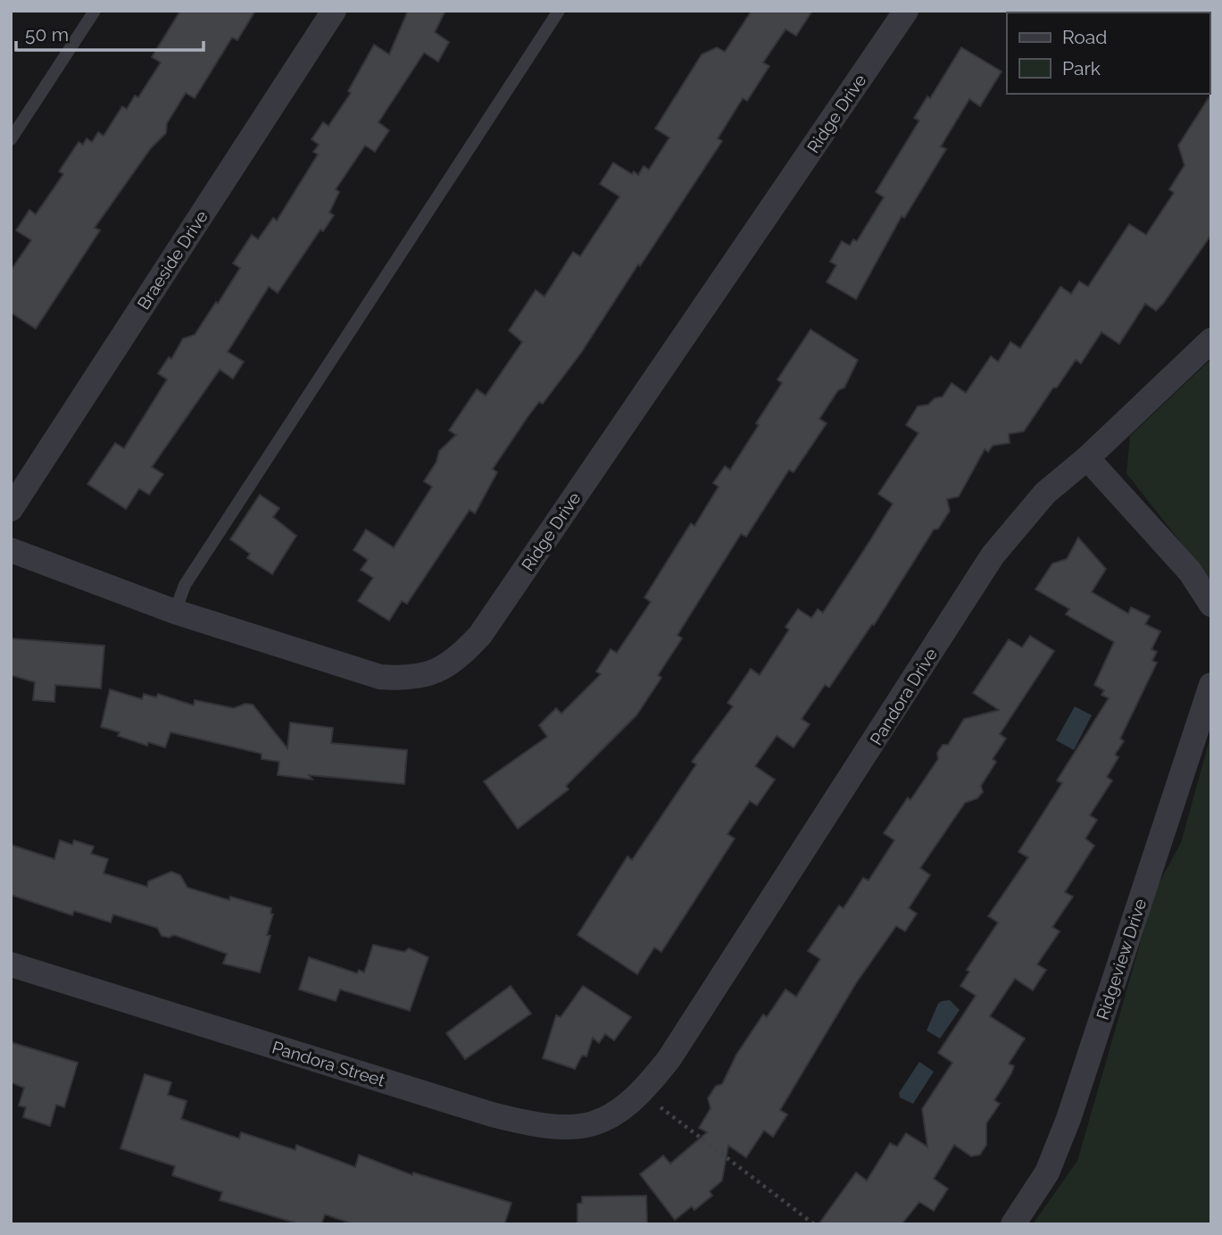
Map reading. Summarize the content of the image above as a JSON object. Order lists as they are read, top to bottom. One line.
{"streets":{"street":["Ridge Drive","Braeside Drive","Pandora Drive","Ridgeview Drive","Pandora Street"]},"crossings":[["Pandora Drive","Pandora Street"]],"legend":["Road","Park"],"scale_bar":"50 m"}
